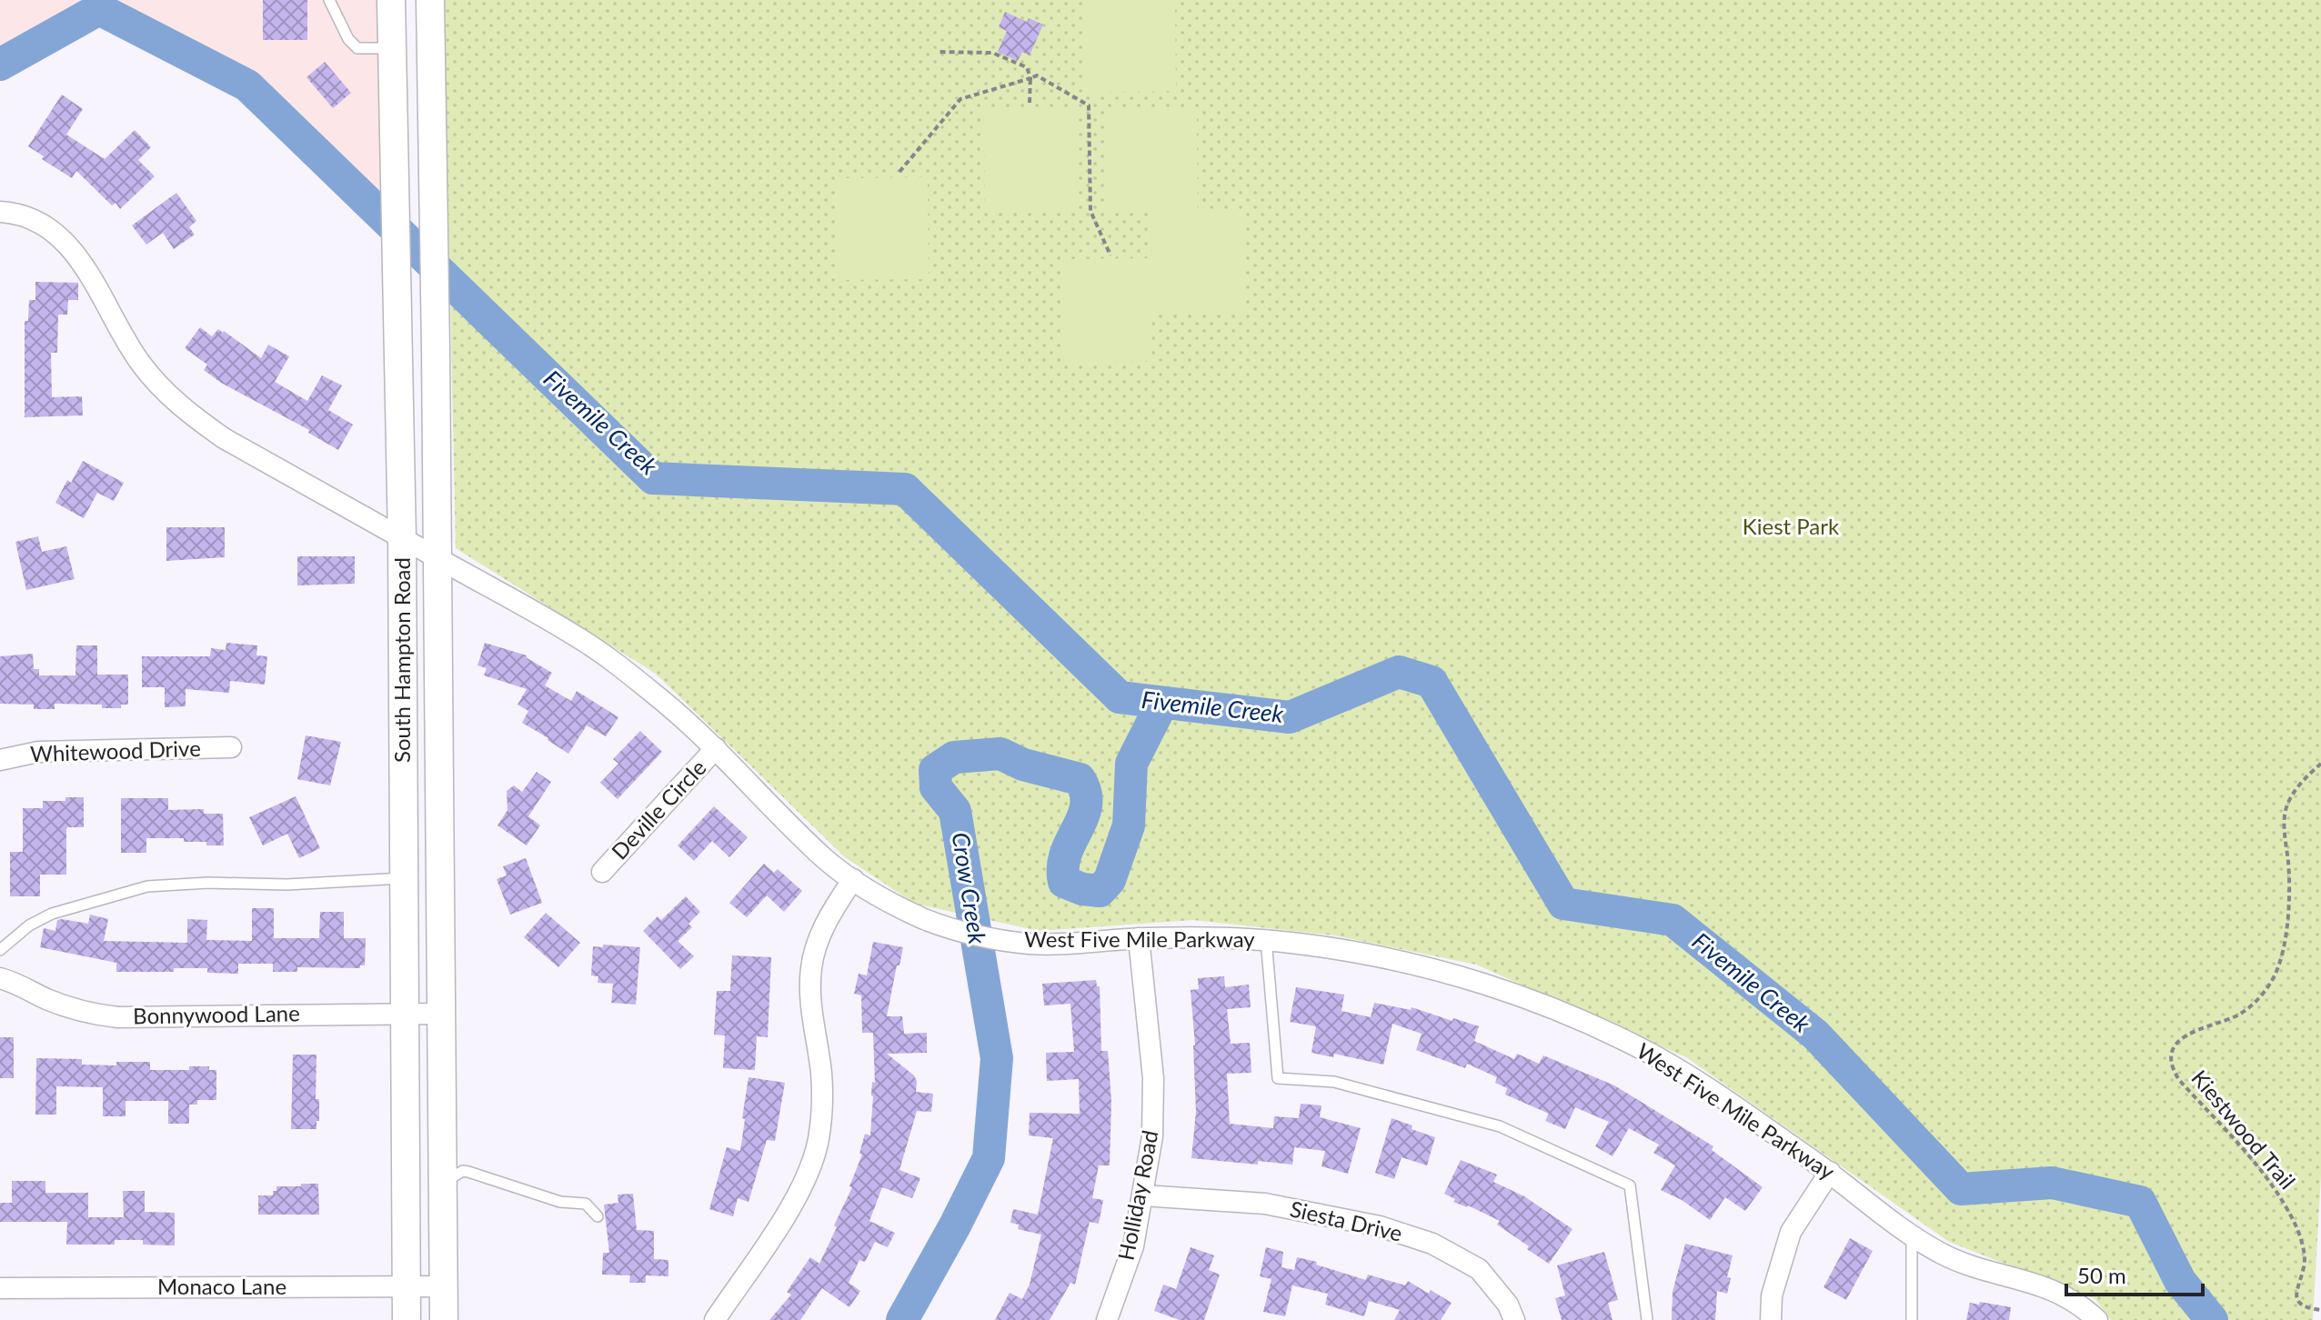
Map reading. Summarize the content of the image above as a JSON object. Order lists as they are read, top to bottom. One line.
{"streets":{"main road":["South Hampton Road"],"street":["Whitewood Drive","Deville Circle","West Five Mile Parkway","Bonnywood Lane","Holliday Road","Siesta Drive","Monaco Lane"],"path":["Kiestwood Trail"]},"crossings":[["South Hampton Road","West Five Mile Parkway"],["South Hampton Road","Bonnywood Lane"],["South Hampton Road","Monaco Lane"],["Deville Circle","West Five Mile Parkway"],["West Five Mile Parkway","Holliday Road"],["Holliday Road","Siesta Drive"]],"water":["Fivemile Creek","Crow Creek"],"parks":["Kiest Park"],"scale_bar":"50 m"}
